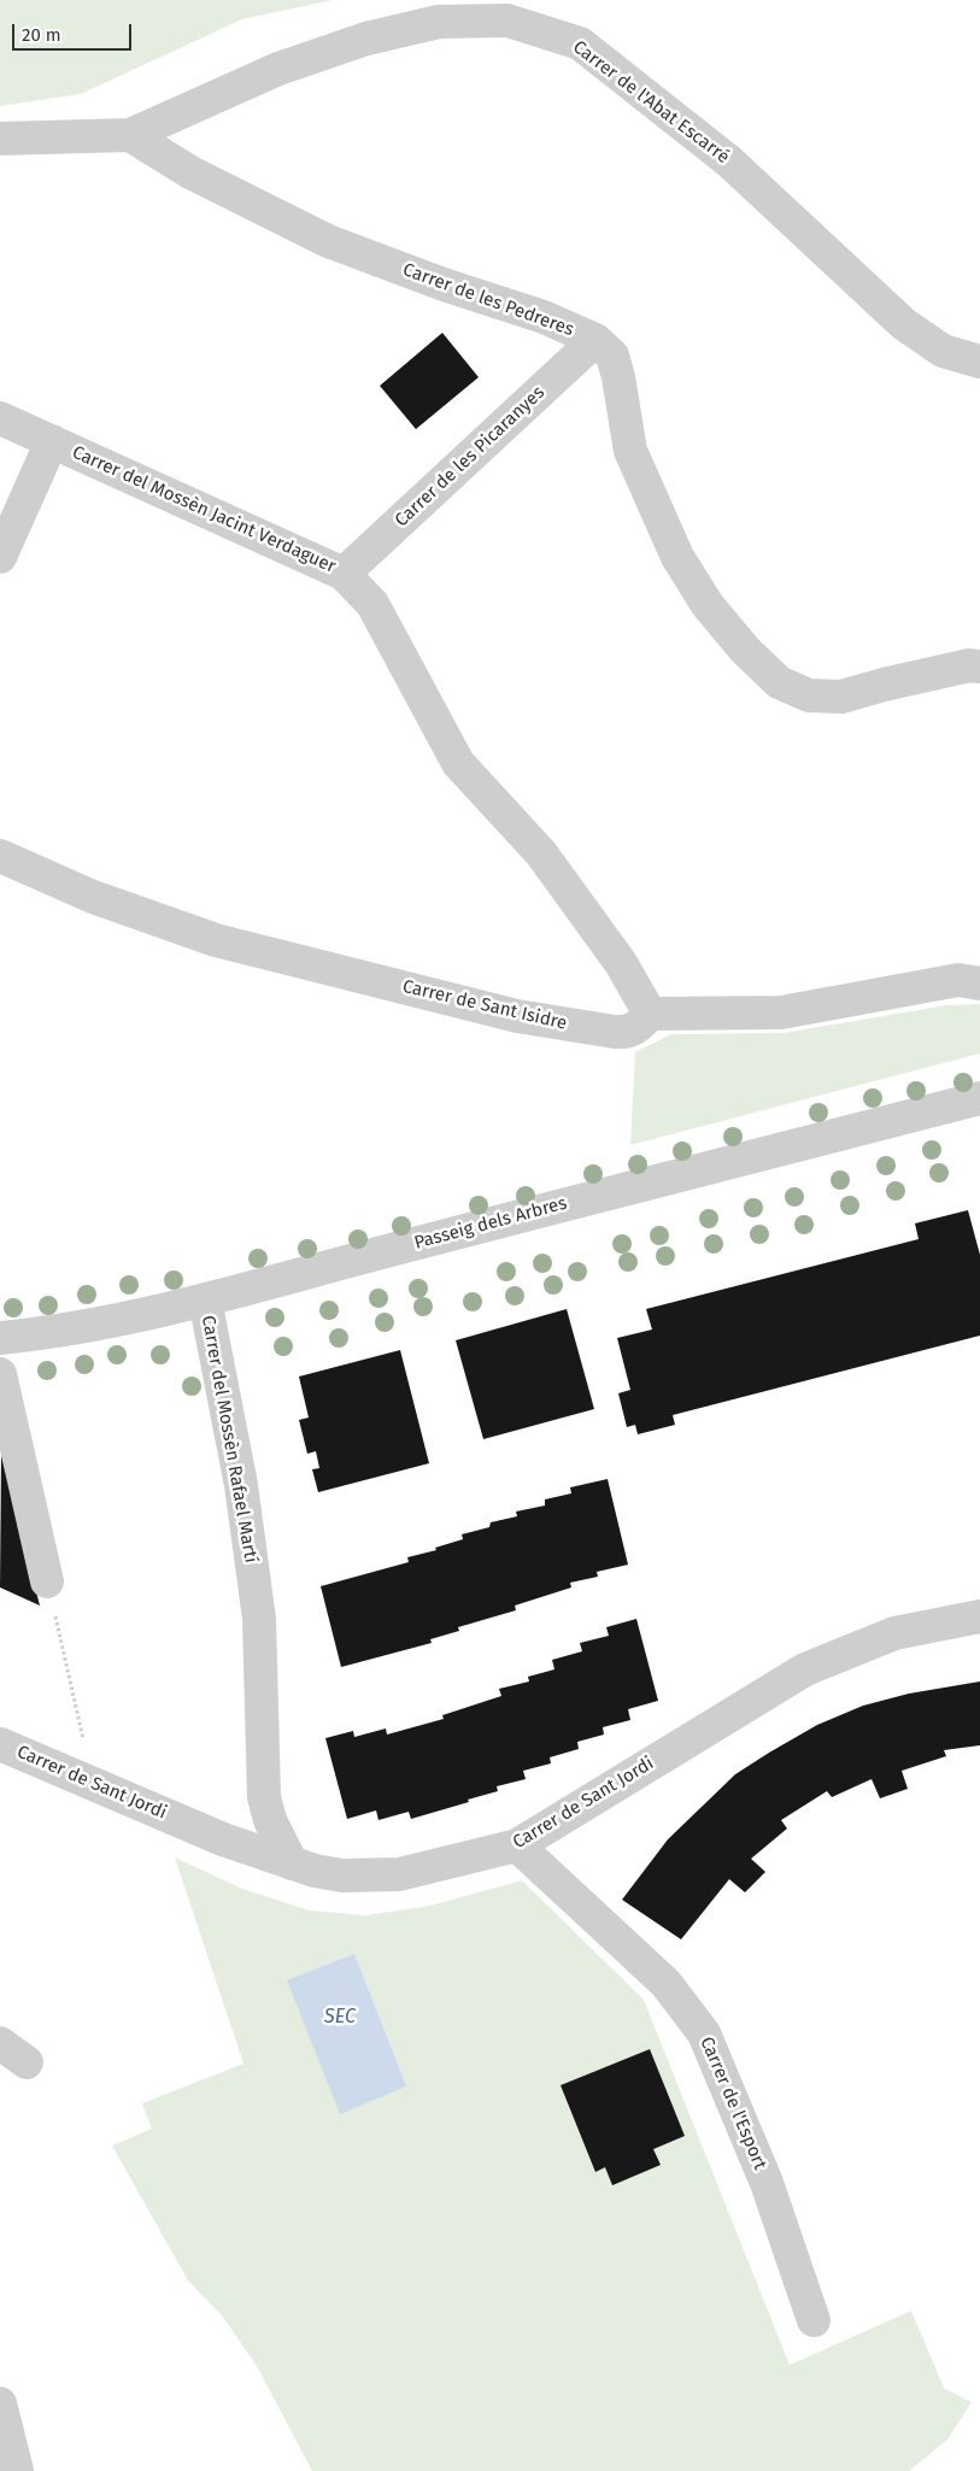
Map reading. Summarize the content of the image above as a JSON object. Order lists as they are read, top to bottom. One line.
{"streets":{"street":["Carrer de l'Abat Escarré","Carrer de les Pedreres","Carrer de les Picaranyes","Carrer del Mossèn Jacint Verdaguer","Carrer de Sant Isidre","Passeig dels Arbres","Carrer del Mossèn Rafael Martí","Carrer de Sant Jordi","Carrer de l'Esport"]},"crossings":[["Carrer de l'Abat Escarré","Carrer de les Pedreres"],["Carrer de les Pedreres","Carrer de les Picaranyes"],["Carrer de les Picaranyes","Carrer del Mossèn Jacint Verdaguer"],["Carrer del Mossèn Jacint Verdaguer","Carrer de Sant Isidre"],["Passeig dels Arbres","Carrer del Mossèn Rafael Martí"],["Carrer del Mossèn Rafael Martí","Carrer de Sant Jordi"],["Carrer de Sant Jordi","Carrer de l'Esport"]],"water":["SEC"],"scale_bar":"20 m"}
